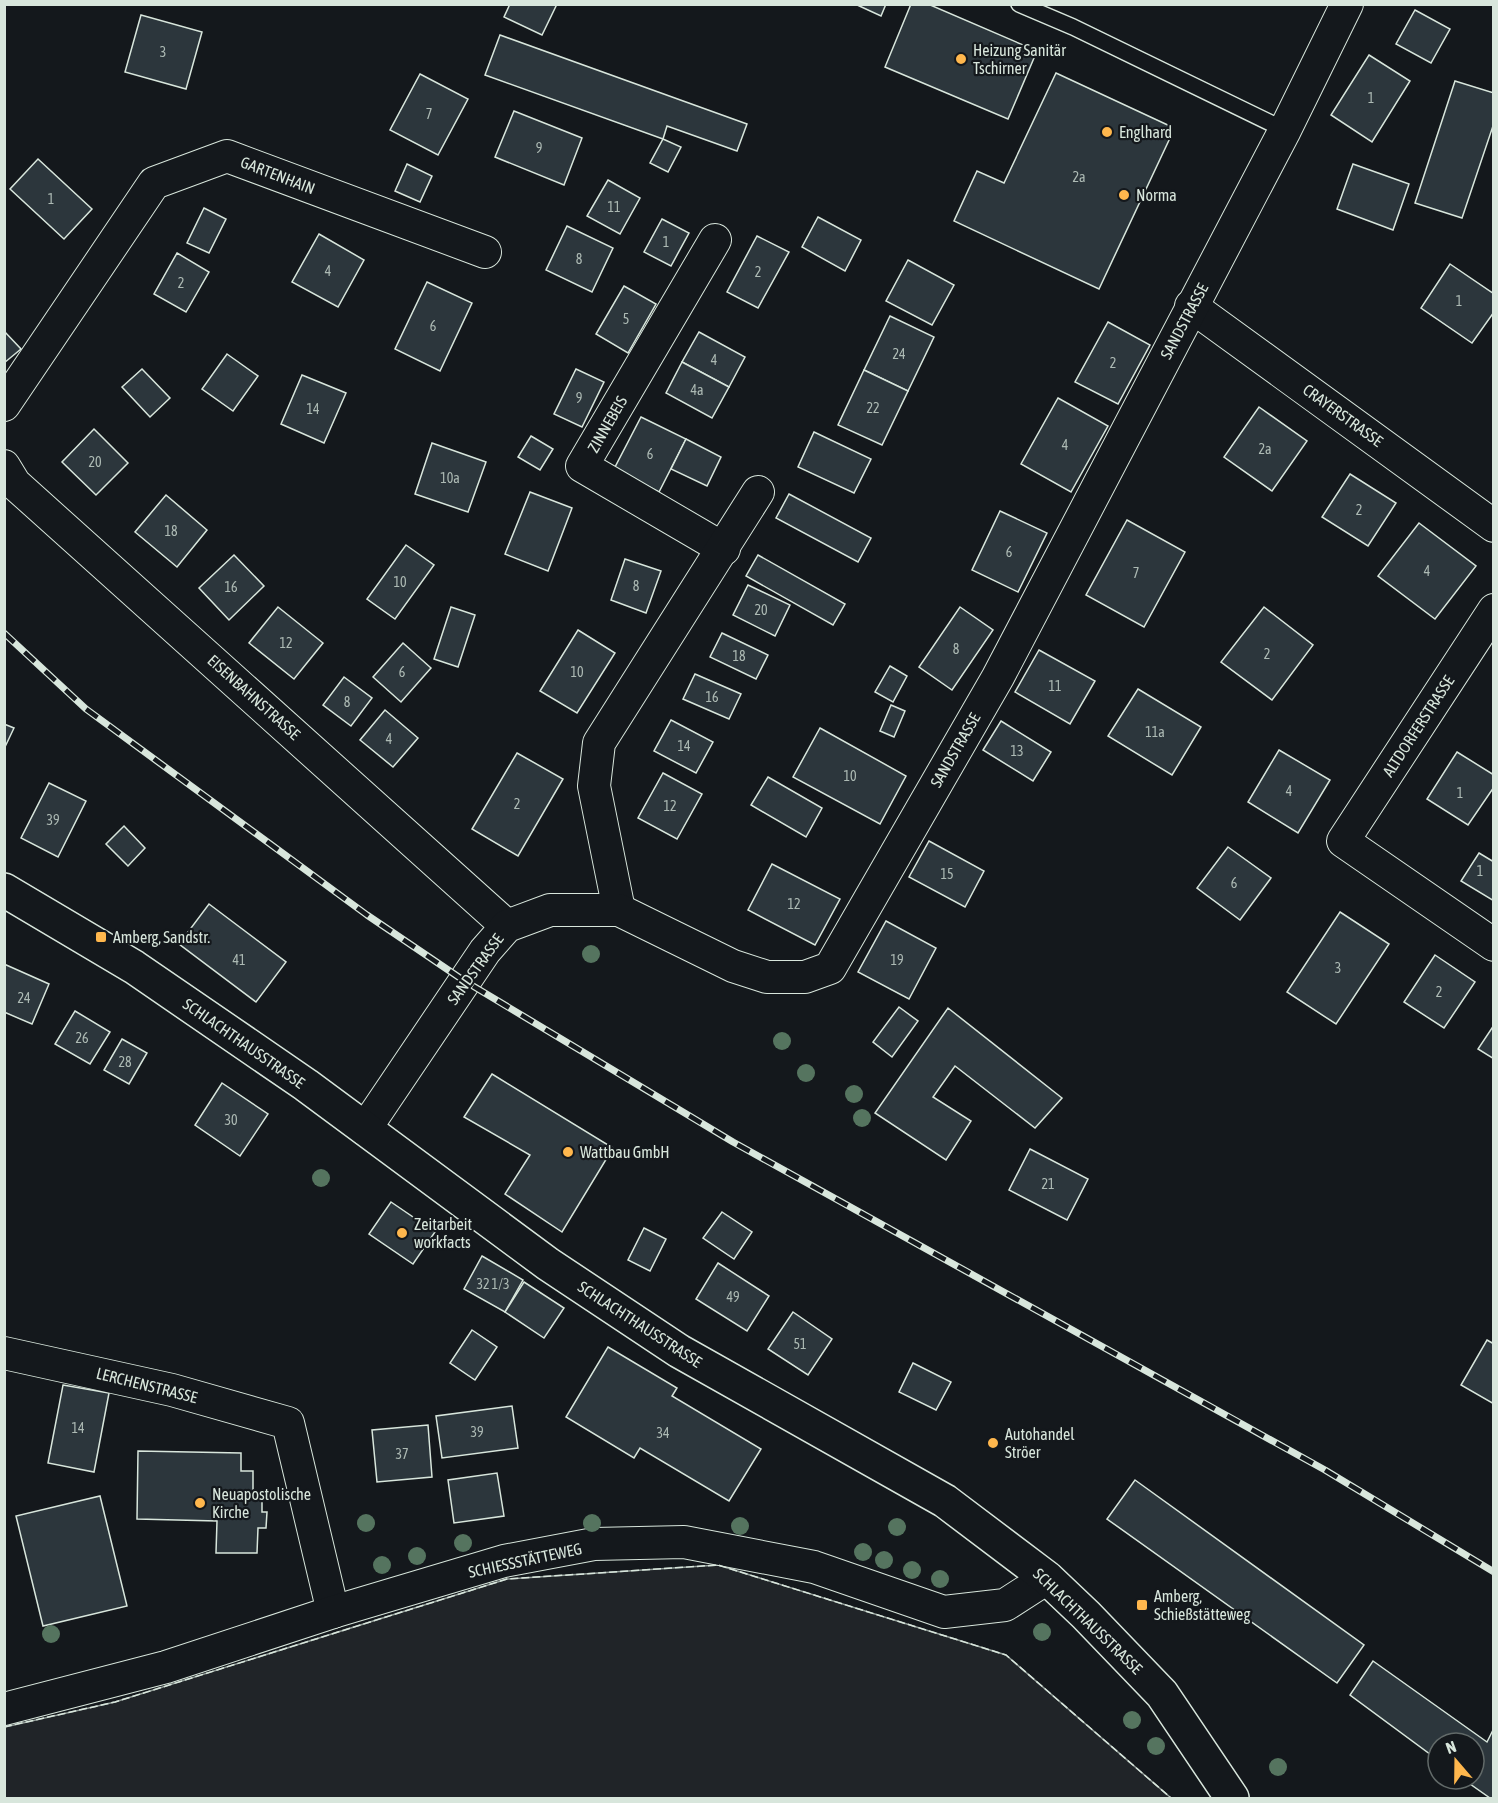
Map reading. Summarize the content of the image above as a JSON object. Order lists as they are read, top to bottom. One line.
{"streets":{"main road":["SCHLACHTHAUSSTRASSE"],"street":["GARTENHAIN","SANDSTRASSE","CRAYERSTRASSE","ZINNEBEIS","EISENBAHNSTRASSE","ALTDORFERSTRASSE","LERCHENSTRASSE","SCHIESSSTÄTTEWEG"]},"crossings":[["SANDSTRASSE","CRAYERSTRASSE"],["SANDSTRASSE","EISENBAHNSTRASSE"],["SANDSTRASSE","SCHLACHTHAUSSTRASSE"],["SCHLACHTHAUSSTRASSE","SCHIESSSTÄTTEWEG"],["LERCHENSTRASSE","SCHIESSSTÄTTEWEG"]],"places":{"other":["Heizung Sanitär Tschirner","Englhard","Norma","Wattbau GmbH","Zeitarbeit workfacts","Autohandel Ströer","Neuapostolische Kirche"],"transit":["Amberg, Sandstr.","Amberg, Schießstätteweg"]},"house_numbers":["3","1","7","9","2a","1","11","1","8","4","2","2","1","5","6","24","4","2","4a","9","22","14","4","2a","6","20","10a","2","18","6","4","7","10","8","16","20","12","8","2","18","6","10","11","16","8","11a","4","14","13","10","4","1","2","12","39","1","15","6","12","41","19","3","2","24","26","28","30","21","32 1/3","49","51","14","39","34","37"],"north":"top"}
